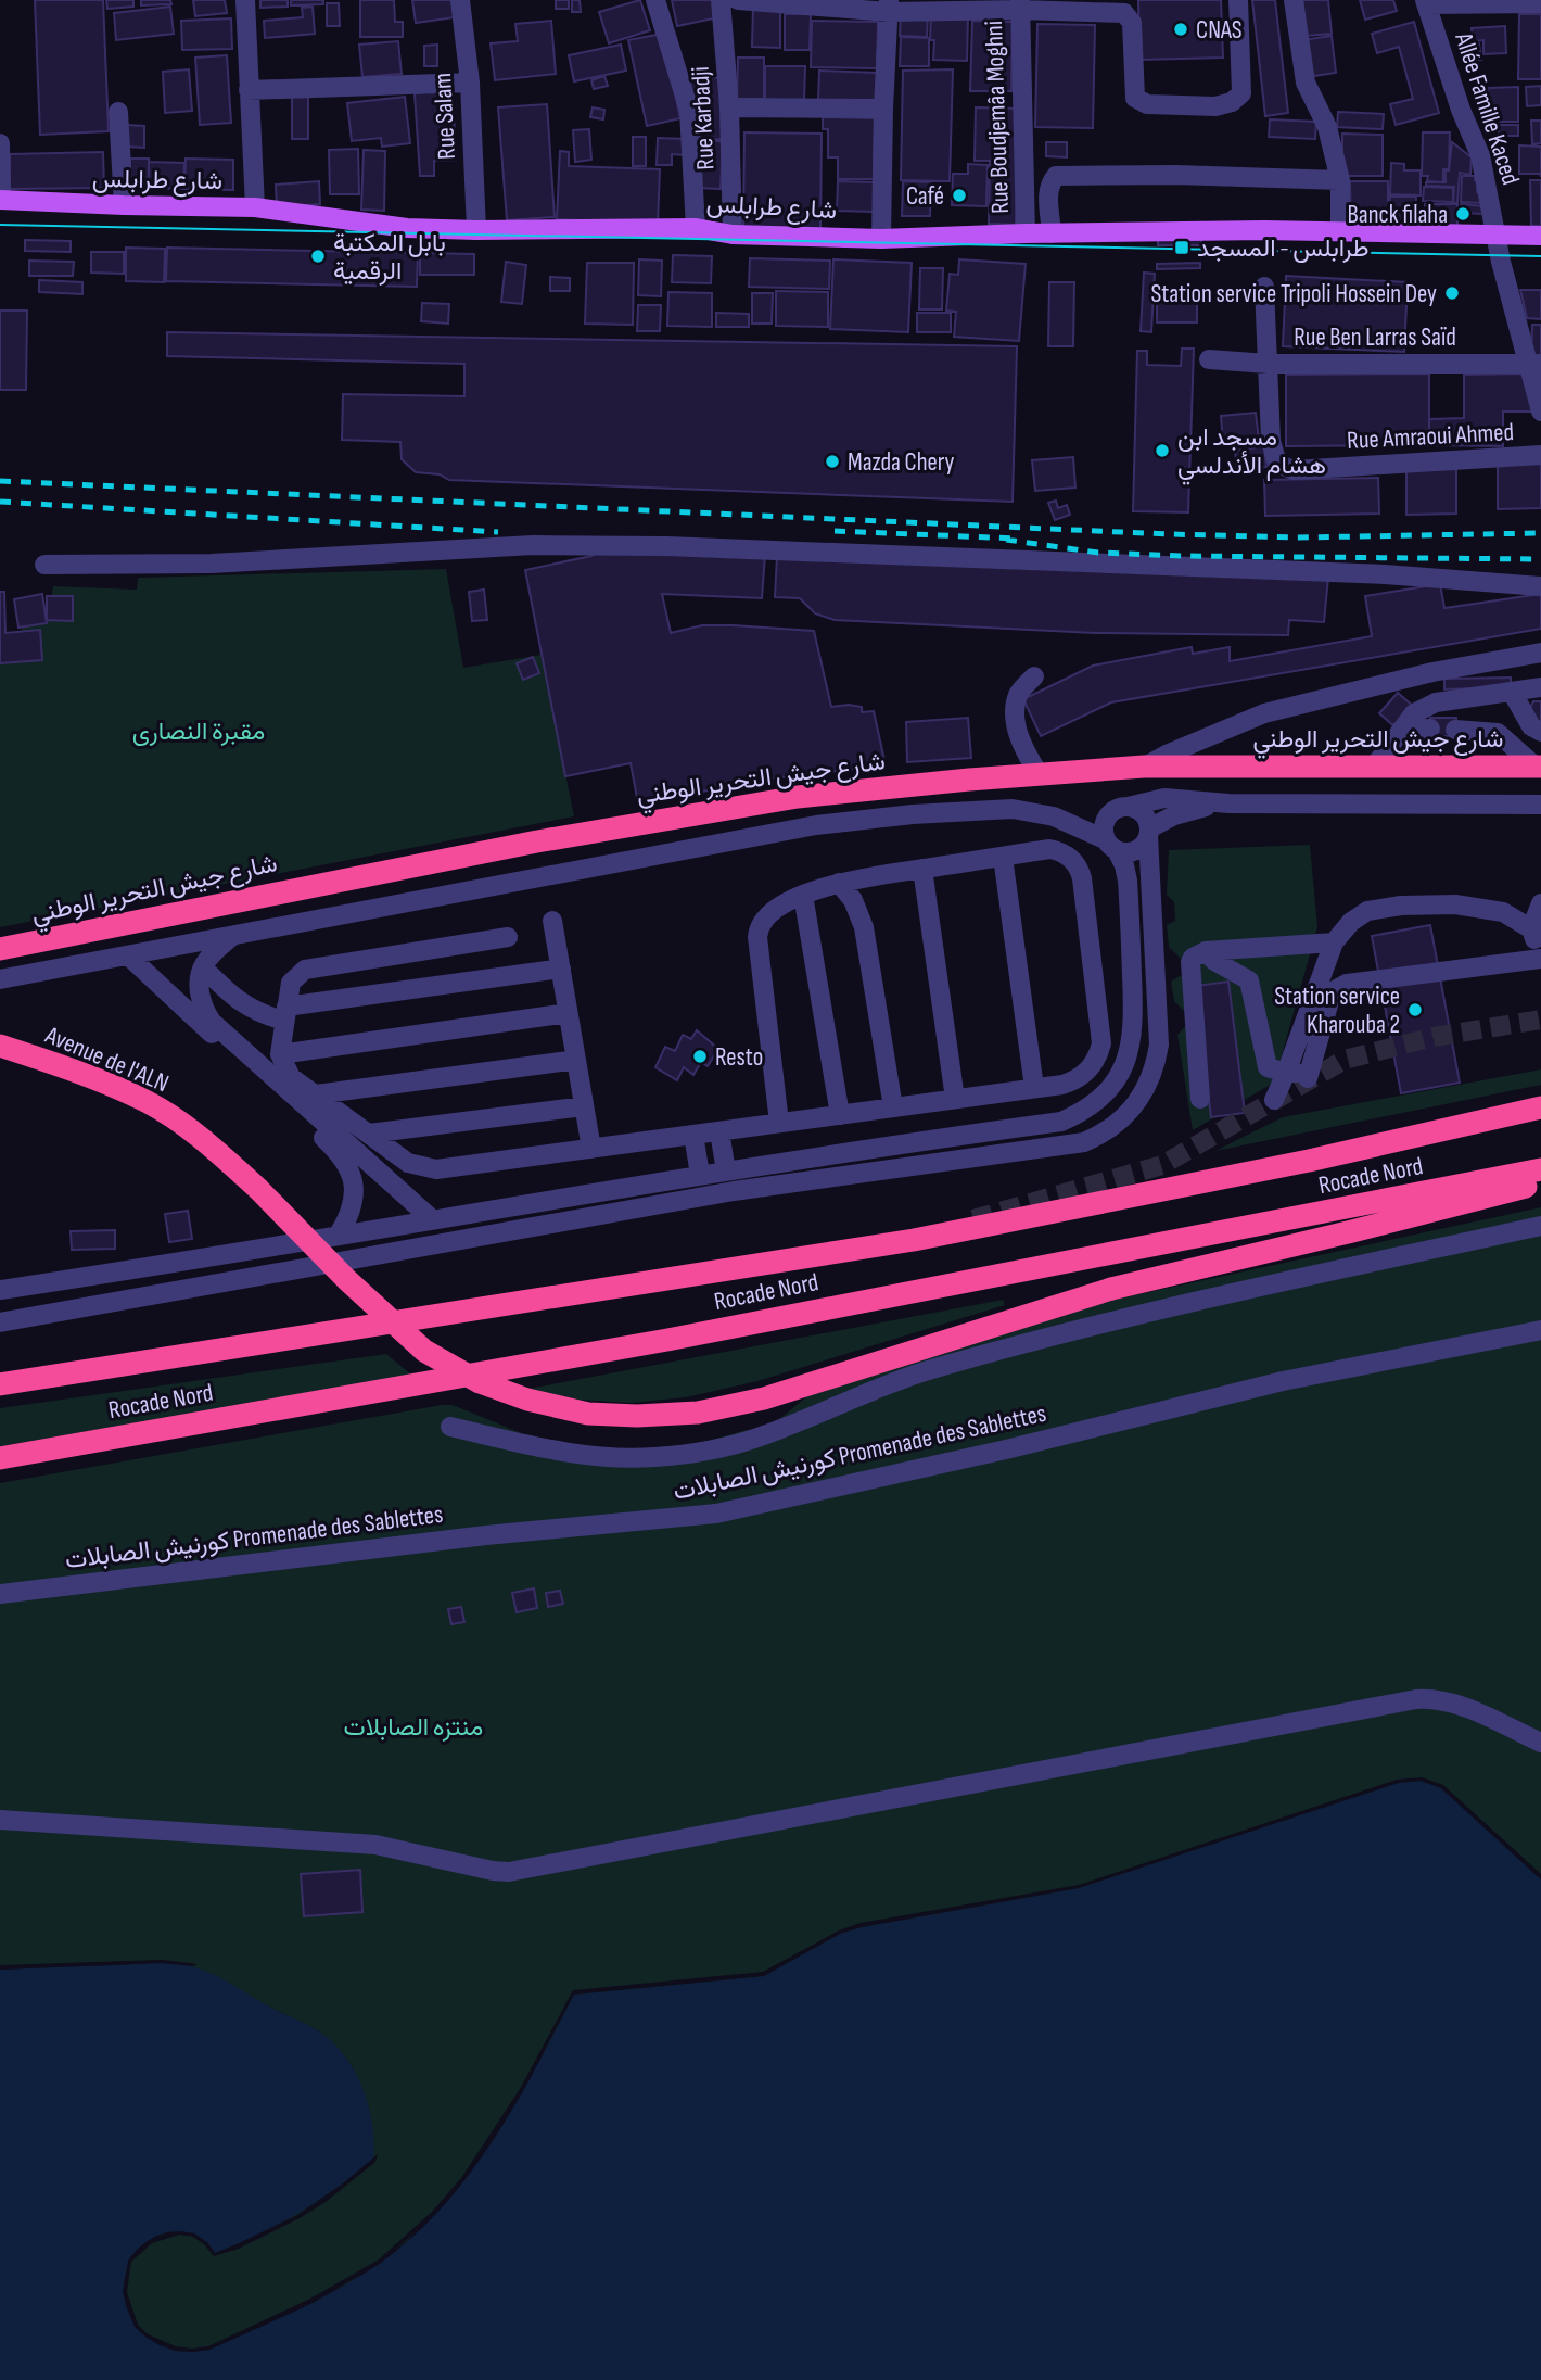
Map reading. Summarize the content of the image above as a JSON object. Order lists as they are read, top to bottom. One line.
{"streets":{"highway":["شارع جيش التحرير الوطني","Avenue de l'ALN","Rocade Nord"],"main road":["شارع طرابلس"],"street":["Allée Famille Kaced","Rue Salam","Rue Boudjemâa Moghni","Rue Karbadji","Rue Ben Larras Saïd","Rue Amraoui Ahmed","كورنيش الصابلات Promenade des Sablettes"]},"crossings":[["Allée Famille Kaced","شارع طرابلس"],["Allée Famille Kaced","Rue Ben Larras Saïd"],["Rue Salam","شارع طرابلس"],["Rue Boudjemâa Moghni","شارع طرابلس"],["Rue Karbadji","شارع طرابلس"],["Rue Ben Larras Saïd","Rue Amraoui Ahmed"],["Avenue de l'ALN","Rocade Nord"]],"parks":["مقبرة النصارى","منتزه الصابلات"],"places":{"other":["CNAS","Café","Banck filaha","بابل المكتبة الرقمية","Station service Tripoli Hossein Dey","مسجد ابن هشام الأندلسي","Mazda Chery","Station service Kharouba 2","Resto"],"transit":["طرابلس - المسجد"]}}
